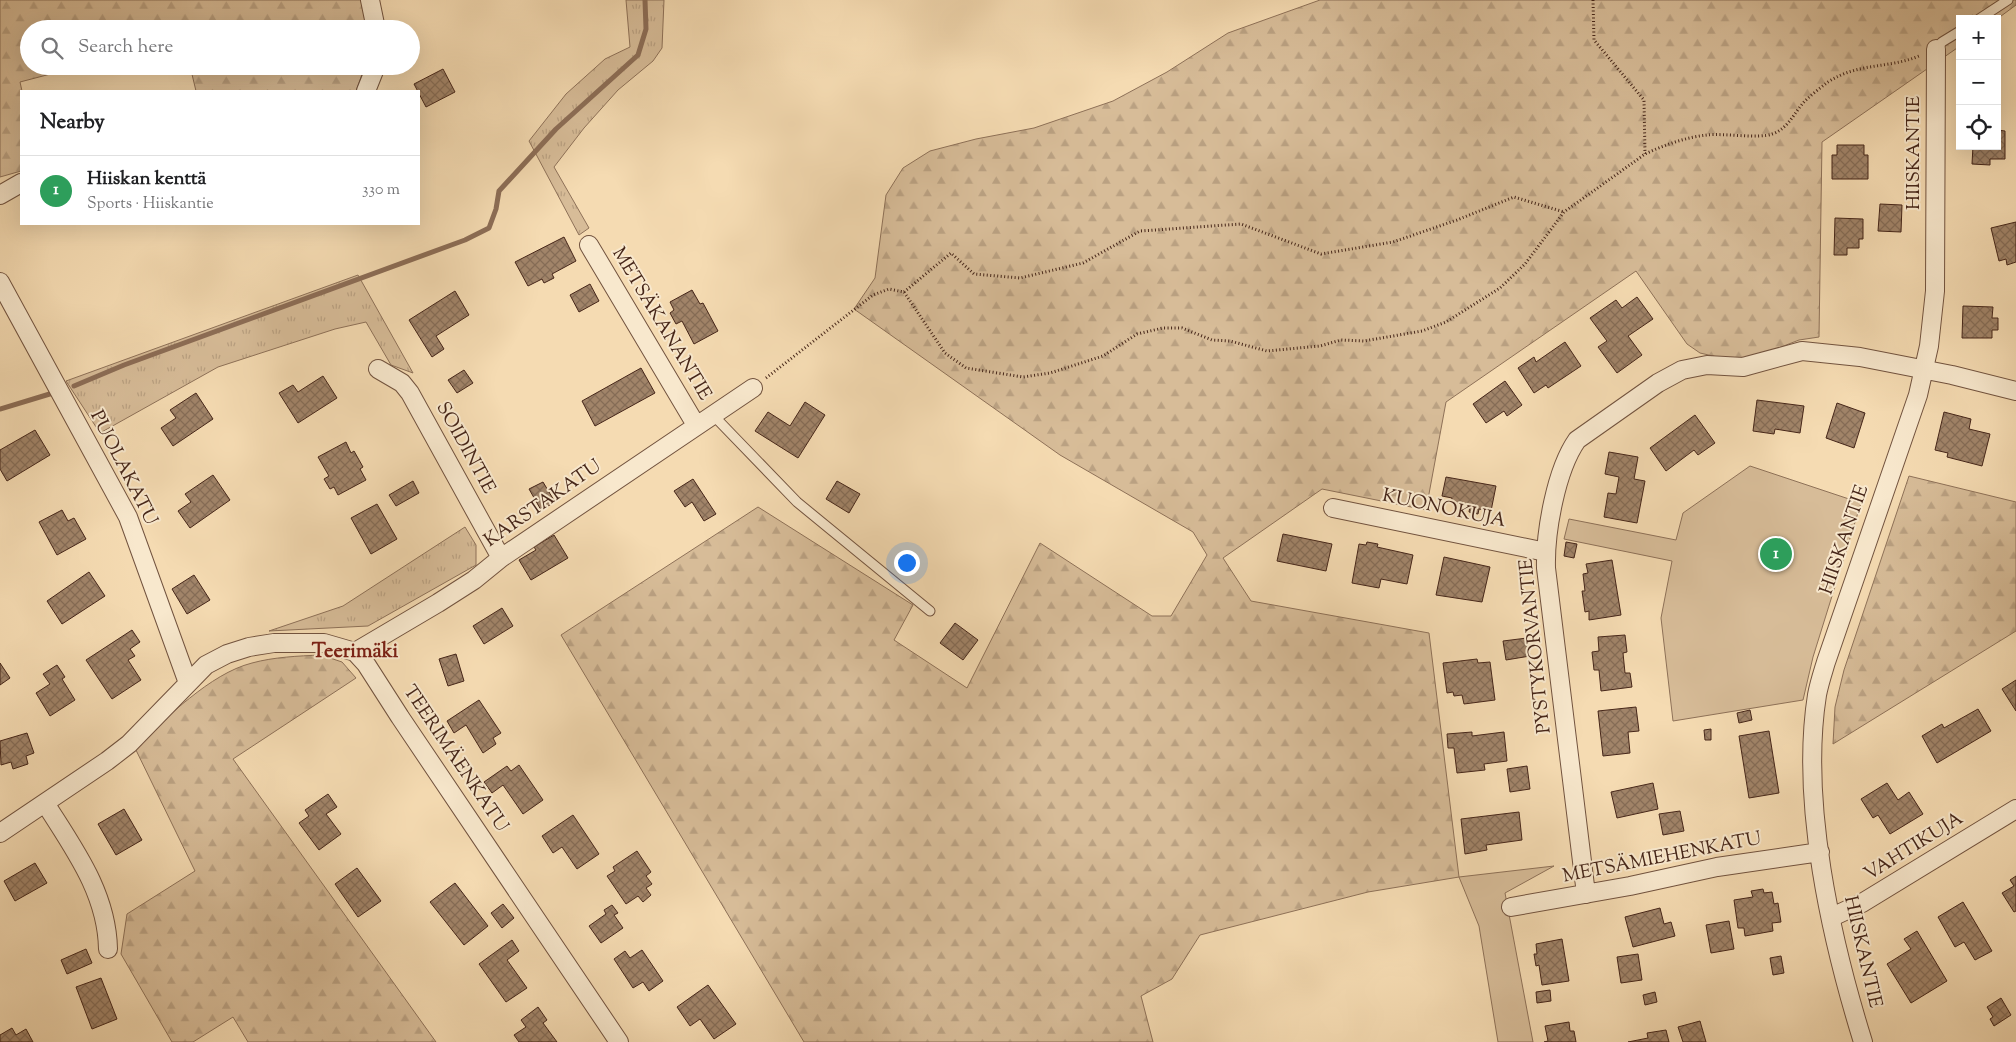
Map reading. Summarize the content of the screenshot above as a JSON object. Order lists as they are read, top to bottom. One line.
{"streets":{"street":["HIISKANTIE","METSÄKANANTIE","SOIDINTIE","PUOLAKATU","KARSTAKATU","KUONOKUJA","PYSTYKORVANTIE","TEERIMÄENKATU","VAHTIKUJA","METSÄMIEHENKATU"]},"crossings":[["HIISKANTIE","PYSTYKORVANTIE"],["HIISKANTIE","VAHTIKUJA"],["HIISKANTIE","METSÄMIEHENKATU"],["METSÄKANANTIE","KARSTAKATU"],["SOIDINTIE","KARSTAKATU"],["KARSTAKATU","TEERIMÄENKATU"],["KUONOKUJA","PYSTYKORVANTIE"],["PYSTYKORVANTIE","METSÄMIEHENKATU"]],"districts":["Teerimäki"],"page":{"map_buttons":["+","−"],"search":"Search here","heading":"Nearby","list":[{"mark":"1","name":"Hiiskan kenttä","note":"Sports · Hiiskantie","value":"330 m"}],"pins":"1"}}
